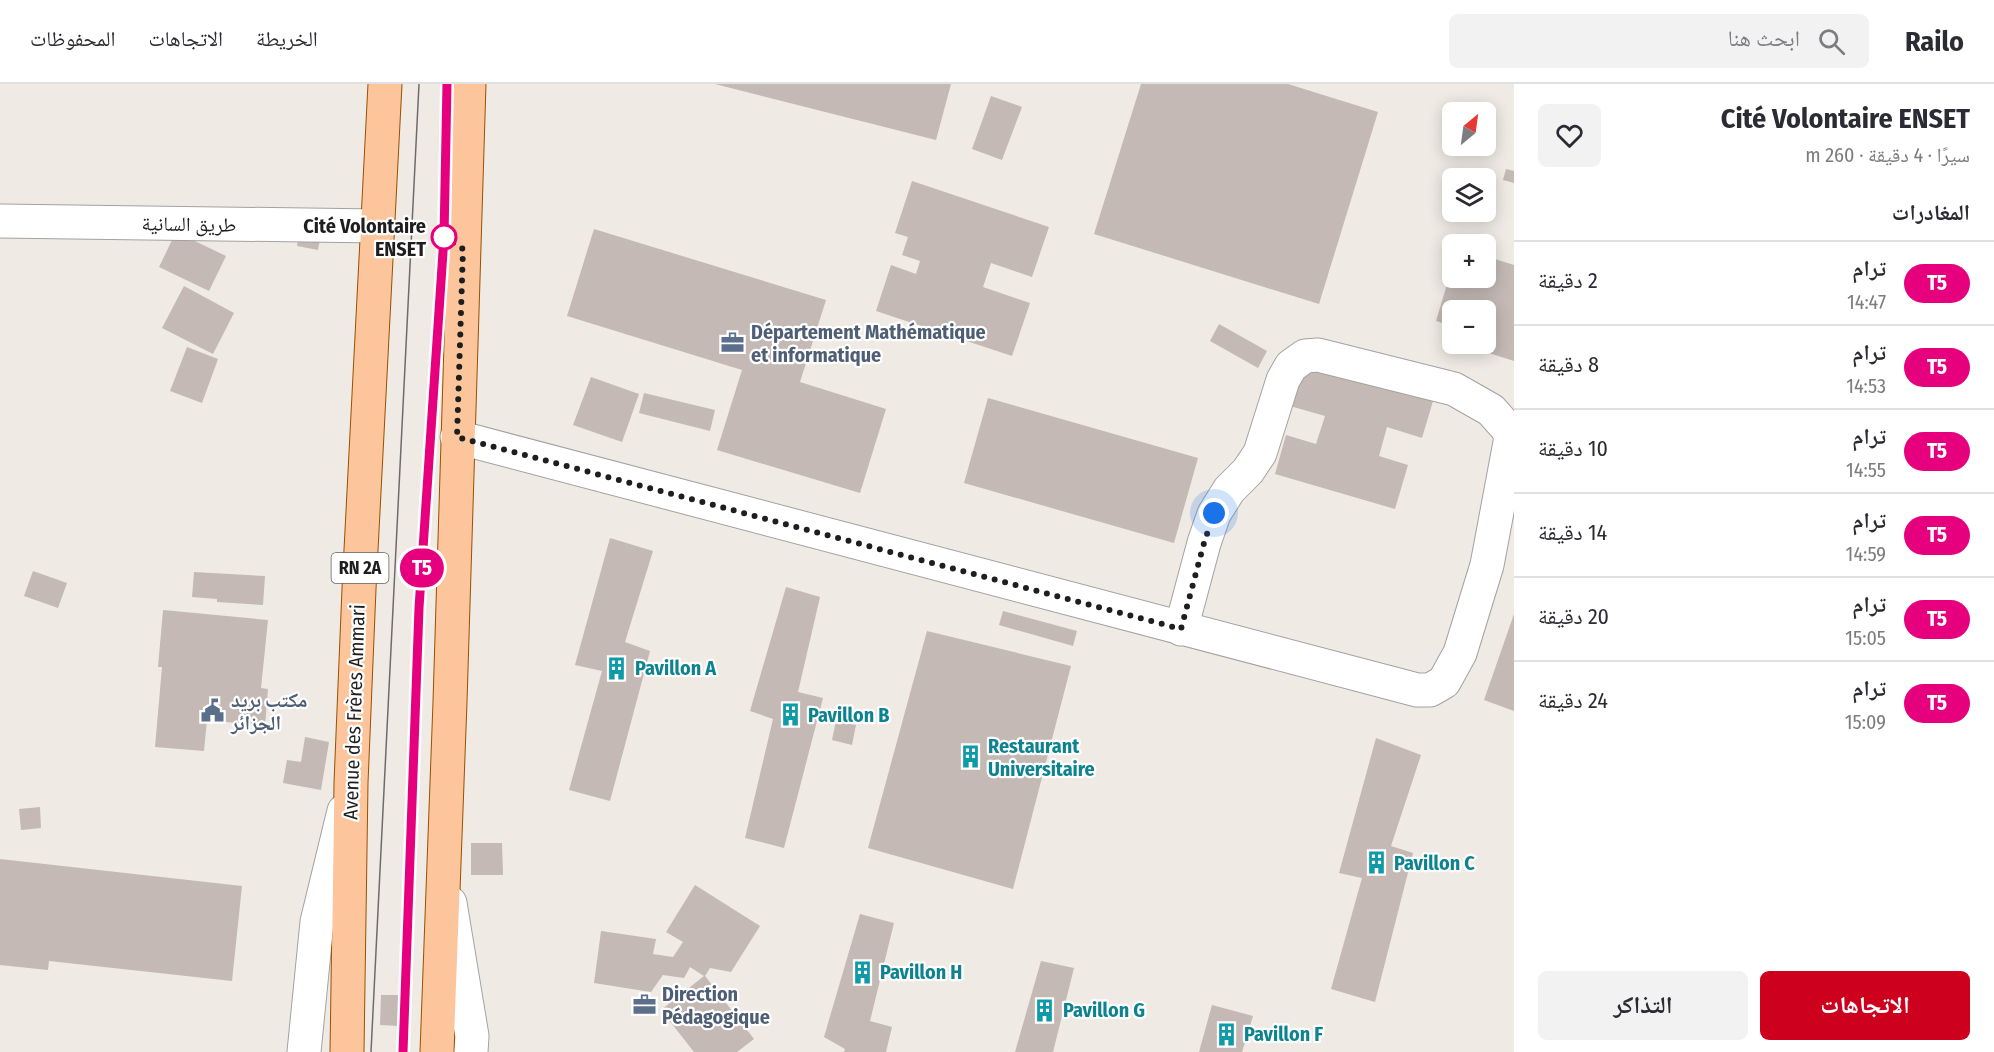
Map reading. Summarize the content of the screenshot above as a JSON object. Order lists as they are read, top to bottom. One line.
{"streets":{"main road":["RN 2A","Avenue des Frères Ammari"],"street":["طريق السانية"]},"crossings":[["طريق السانية","Avenue des Frères Ammari"]],"places":{"other":["Cité Volontaire ENSET"],"office":["Département Mathématique et informatique","Direction Pédagogique"],"building":["Pavillon A","Pavillon B","Restaurant Universitaire","Pavillon C","Pavillon H","Pavillon G","Pavillon F"],"public building":["مكتب بريد الجزائر"]},"lines":["tram line T5"],"north":"top right","page":{"header":"Railo","search":"ابحث هنا","nav":["الخريطة","الاتجاهات","المحفوظات"],"heading":[["Cité Volontaire ENSET","سيرًا · 4 دقيقة · 260 m"],"المغادرات"],"on_map":"T5","map_buttons":["+","−"],"list":[{"mark":"T5","name":"ترام","note":"14:47","value":"2 دقيقة"},{"mark":"T5","name":"ترام","note":"14:53","value":"8 دقيقة"},{"mark":"T5","name":"ترام","note":"14:55","value":"10 دقيقة"},{"mark":"T5","name":"ترام","note":"14:59","value":"14 دقيقة"},{"mark":"T5","name":"ترام","note":"15:05","value":"20 دقيقة"},{"mark":"T5","name":"ترام","note":"15:09","value":"24 دقيقة"}],"buttons":["الاتجاهات","التذاكر"]}}
